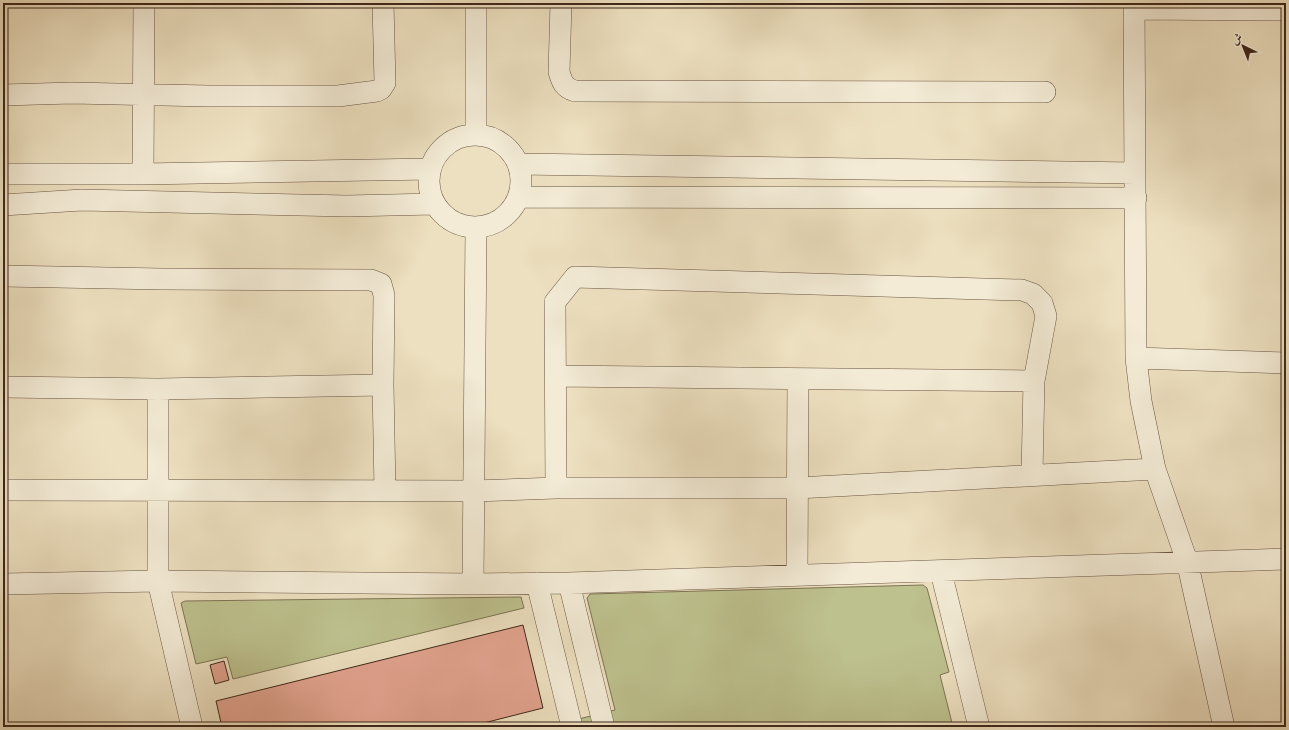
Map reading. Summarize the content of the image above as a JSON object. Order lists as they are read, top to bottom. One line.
{"north":"top left"}
